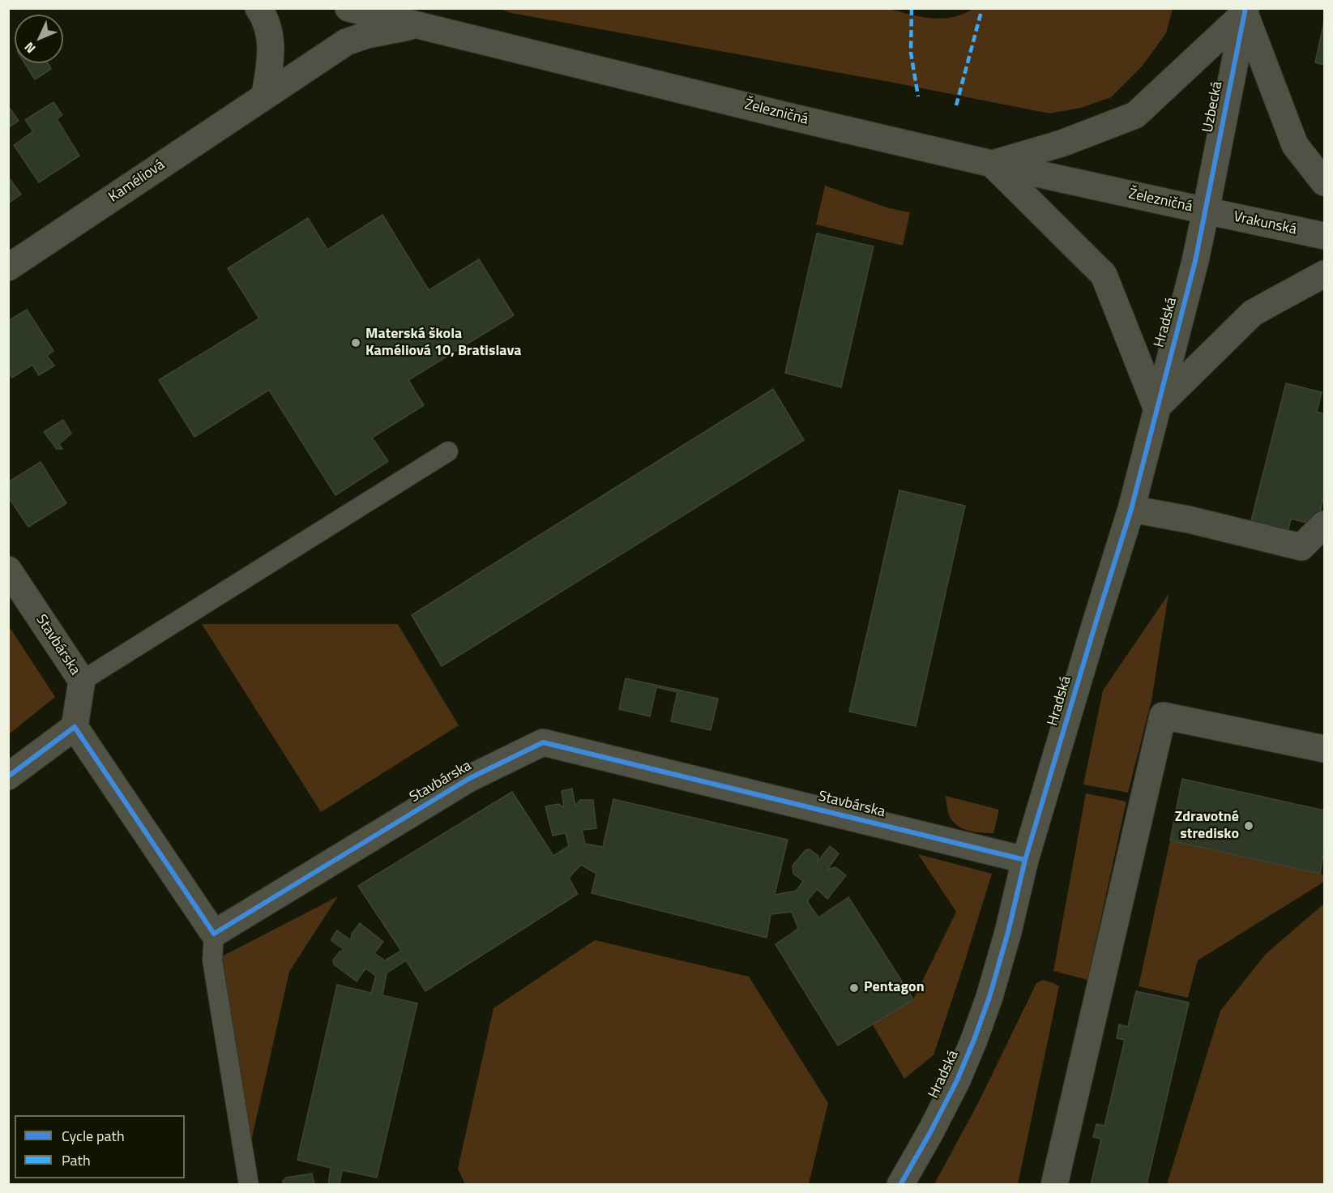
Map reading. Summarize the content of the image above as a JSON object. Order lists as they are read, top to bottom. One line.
{"streets":{"street":["Uzbecká","Železničná","Kaméliová","Vrakunská","Hradská","Stavbárska"]},"crossings":[["Uzbecká","Železničná"],["Uzbecká","Vrakunská"],["Uzbecká","Hradská"],["Železničná","Kaméliová"],["Železničná","Vrakunská"],["Železničná","Hradská"],["Vrakunská","Hradská"],["Hradská","Stavbárska"]],"places":["Materská škola Kaméliová 10, Bratislava","Zdravotné stredisko","Pentagon"],"legend":["Cycle path","Path"],"north":"bottom left"}
